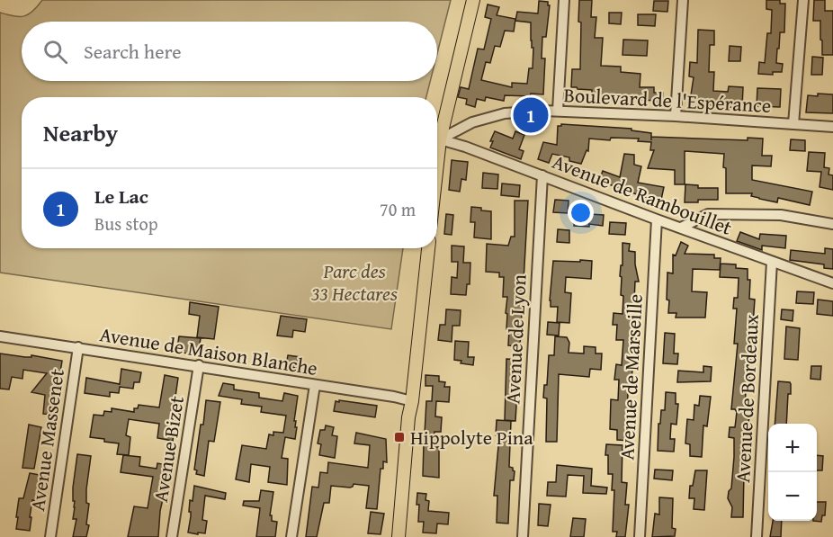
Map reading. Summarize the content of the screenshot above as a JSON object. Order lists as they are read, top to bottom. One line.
{"streets":{"street":["Boulevard de l'Espérance","Avenue de Rambouillet","Avenue de Lyon","Avenue de Maison Blanche","Avenue de Marseille","Avenue de Bordeaux","Avenue Massenet","Avenue Bizet"]},"crossings":[["Boulevard de l'Espérance","Avenue de Rambouillet"],["Avenue de Rambouillet","Avenue de Lyon"],["Avenue de Rambouillet","Avenue de Marseille"],["Avenue de Rambouillet","Avenue de Bordeaux"],["Avenue de Maison Blanche","Avenue Massenet"],["Avenue de Maison Blanche","Avenue Bizet"]],"parks":["Parc des 33 Hectares"],"places":{"transit":["Hippolyte Pina"]},"page":{"search":"Search here","pins":"1","heading":"Nearby","list":[{"mark":"1","name":"Le Lac","note":"Bus stop","value":"70 m"}],"map_buttons":["+","−"]}}
